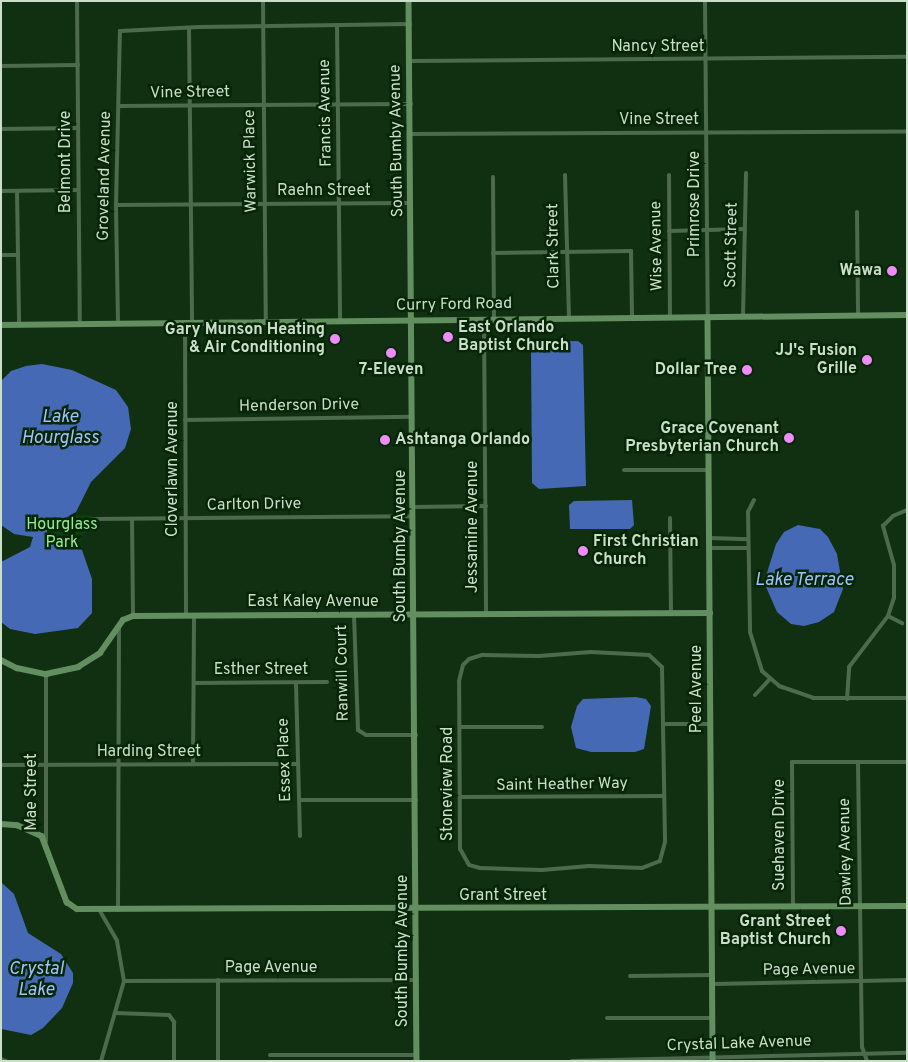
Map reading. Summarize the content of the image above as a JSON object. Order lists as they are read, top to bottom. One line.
{"streets":{"street":["Nancy Street","Vine Street","Francis Avenue","South Bumby Avenue","Warwick Place","Belmont Drive","Groveland Avenue","Raehn Street","Primrose Drive","Scott Street","Clark Street","Wise Avenue","Curry Ford Road","Henderson Drive","Cloverlawn Avenue","Carlton Drive","Jessamine Avenue","East Kaley Avenue","Esther Street","Ranwill Court","Peel Avenue","Harding Street","Essex Place","Stoneview Road","Saint Heather Way","Mae Street","Suehaven Drive","Dawley Avenue","Grant Street","Page Avenue","Crystal Lake Avenue"]},"crossings":[["Nancy Street","South Bumby Avenue"],["Nancy Street","Primrose Drive"],["Vine Street","Francis Avenue"],["Vine Street","South Bumby Avenue"],["Vine Street","Warwick Place"],["Vine Street","Groveland Avenue"],["Vine Street","Primrose Drive"],["Francis Avenue","Raehn Street"],["Francis Avenue","Curry Ford Road"],["South Bumby Avenue","Raehn Street"],["South Bumby Avenue","Curry Ford Road"],["South Bumby Avenue","Henderson Drive"],["South Bumby Avenue","Carlton Drive"],["South Bumby Avenue","East Kaley Avenue"],["South Bumby Avenue","Ranwill Court"],["South Bumby Avenue","Grant Street"],["South Bumby Avenue","Page Avenue"],["Warwick Place","Raehn Street"],["Warwick Place","Curry Ford Road"],["Belmont Drive","Curry Ford Road"],["Groveland Avenue","Raehn Street"],["Groveland Avenue","Curry Ford Road"],["Primrose Drive","Curry Ford Road"],["Primrose Drive","Peel Avenue"],["Scott Street","Curry Ford Road"],["Clark Street","Curry Ford Road"],["Wise Avenue","Curry Ford Road"],["Curry Ford Road","Cloverlawn Avenue"],["Curry Ford Road","Jessamine Avenue"],["Curry Ford Road","Peel Avenue"],["Henderson Drive","Cloverlawn Avenue"],["Cloverlawn Avenue","Carlton Drive"],["Cloverlawn Avenue","East Kaley Avenue"],["Jessamine Avenue","East Kaley Avenue"],["East Kaley Avenue","Ranwill Court"],["East Kaley Avenue","Peel Avenue"],["Esther Street","Essex Place"],["Peel Avenue","Grant Street"],["Peel Avenue","Page Avenue"],["Peel Avenue","Crystal Lake Avenue"],["Harding Street","Essex Place"],["Harding Street","Mae Street"],["Stoneview Road","Saint Heather Way"],["Mae Street","Grant Street"],["Suehaven Drive","Dawley Avenue"],["Suehaven Drive","Grant Street"],["Dawley Avenue","Grant Street"],["Dawley Avenue","Page Avenue"],["Dawley Avenue","Crystal Lake Avenue"]],"water":["Lake Hourglass","Lake Terrace","Crystal Lake"],"parks":["Hourglass Park"],"places":["Wawa","East Orlando Baptist Church","Gary Munson Heating & Air Conditioning","7-Eleven","JJ's Fusion Grille","Dollar Tree","Grace Covenant Presbyterian Church","Ashtanga Orlando","First Christian Church","Grant Street Baptist Church"]}
